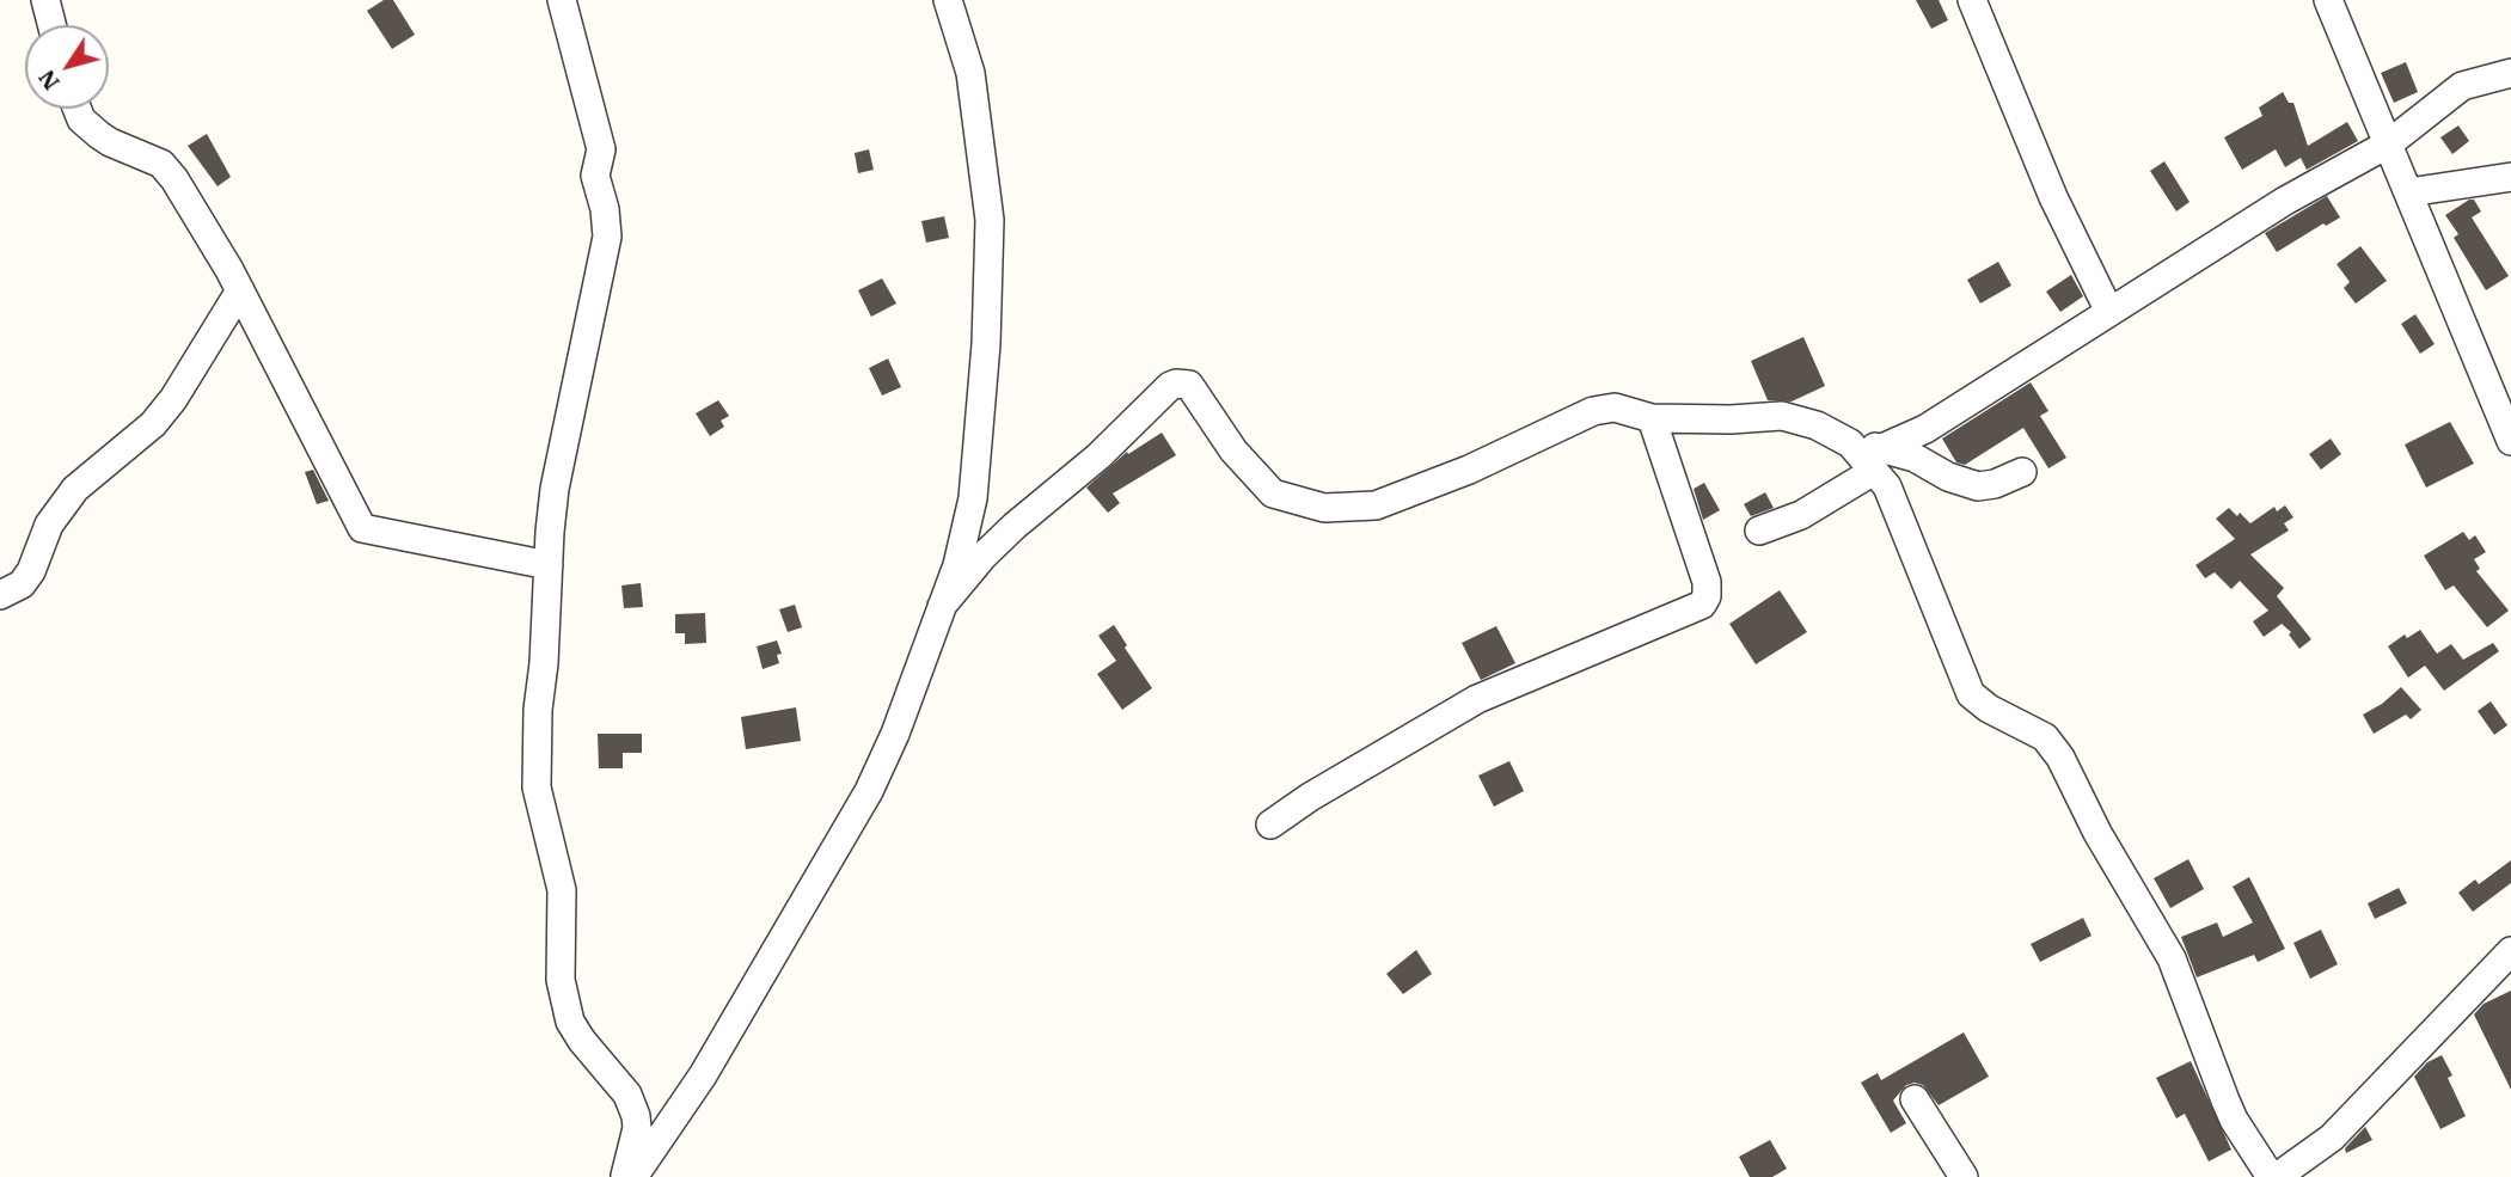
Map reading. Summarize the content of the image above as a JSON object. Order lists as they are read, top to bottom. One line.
{"north":"bottom left"}
